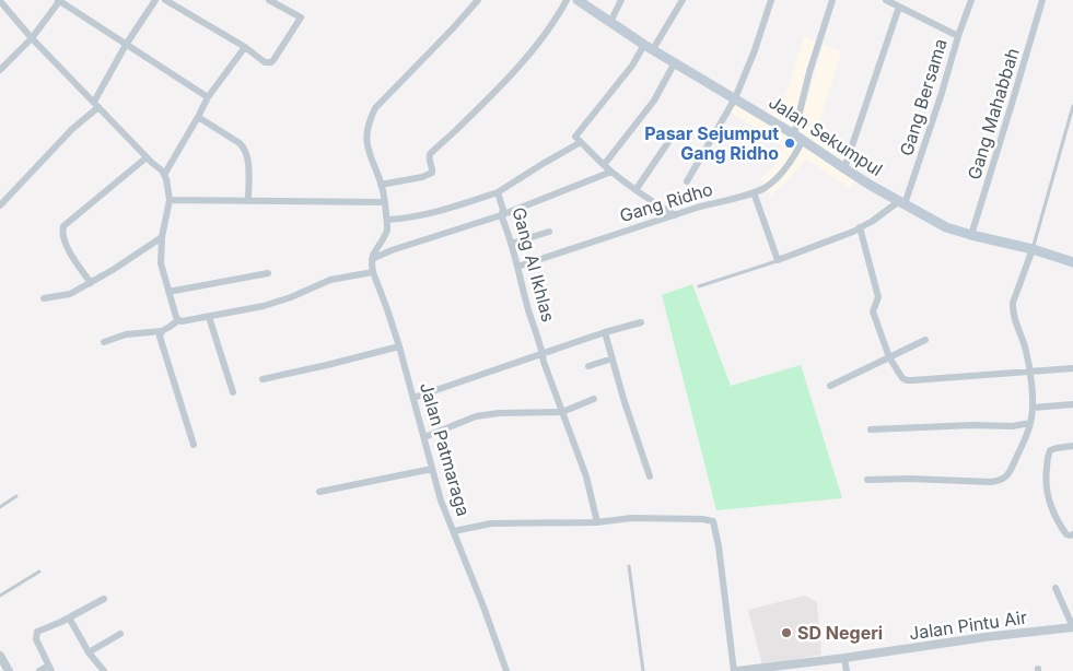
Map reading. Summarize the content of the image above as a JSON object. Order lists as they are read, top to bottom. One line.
{"streets":{"main road":["Jalan Sekumpul"],"street":["Gang Bersama","Gang Mahabbah","Gang Ridho","Gang Al Ikhlas","Jalan Patmaraga","Jalan Pintu Air"]},"crossings":[["Gang Bersama","Jalan Sekumpul"],["Gang Mahabbah","Jalan Sekumpul"],["Jalan Sekumpul","Gang Ridho"],["Gang Ridho","Gang Al Ikhlas"]],"places":["Pasar Sejumput Gang Ridho","SD Negeri"]}
